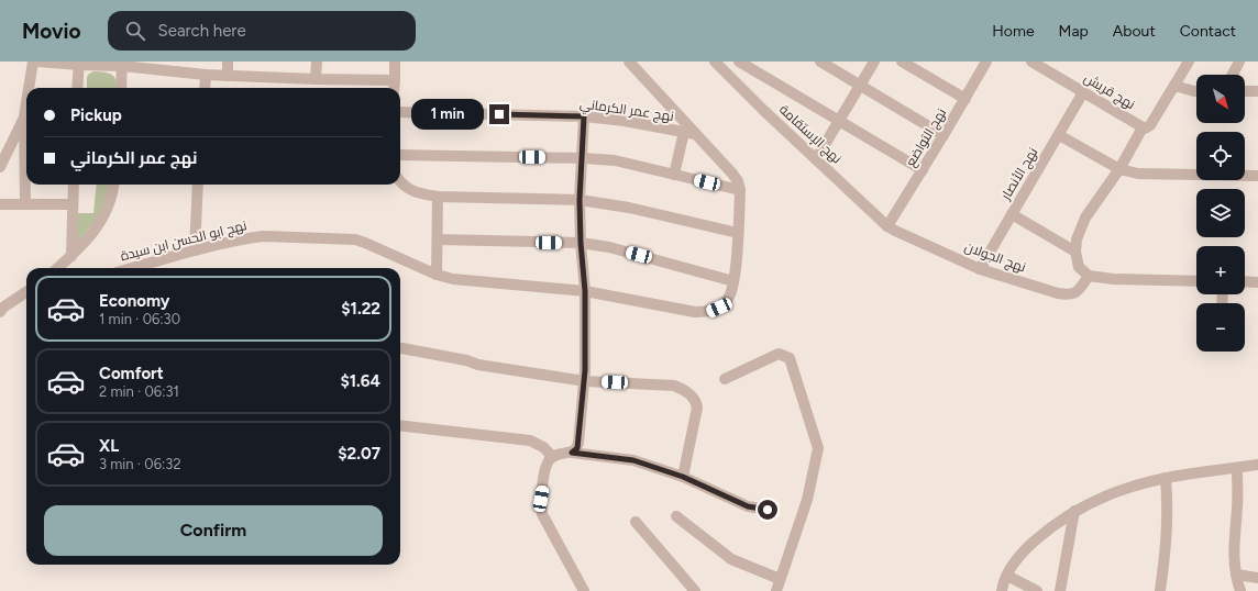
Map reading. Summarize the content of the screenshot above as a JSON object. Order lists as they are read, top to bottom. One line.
{"streets":{"street":["نهج قريش","نهج عمر الكرماني","نهج الإستقامة","نهج التواضع","نهج الأنصار","نهج ابو الحسن ابن سيدة","نهج الجولان"]},"crossings":[["نهج قريش","نهج الأنصار"],["نهج الإستقامة","نهج التواضع"],["نهج الإستقامة","نهج الجولان"],["نهج التواضع","نهج الجولان"],["نهج الأنصار","نهج الجولان"]],"north":"bottom right","page":{"header":"Movio","search":"Search here","nav":["Home","Map","About","Contact"],"map_buttons":["+","−"],"banner":["Pickup","نهج عمر الكرماني"],"bubble":"1 min","list":[{"name":"Economy","note":"1 min · 06:30","value":"$1.22"},{"name":"Comfort","note":"2 min · 06:31","value":"$1.64"},{"name":"XL","note":"3 min · 06:32","value":"$2.07"}],"buttons":"Confirm"}}
